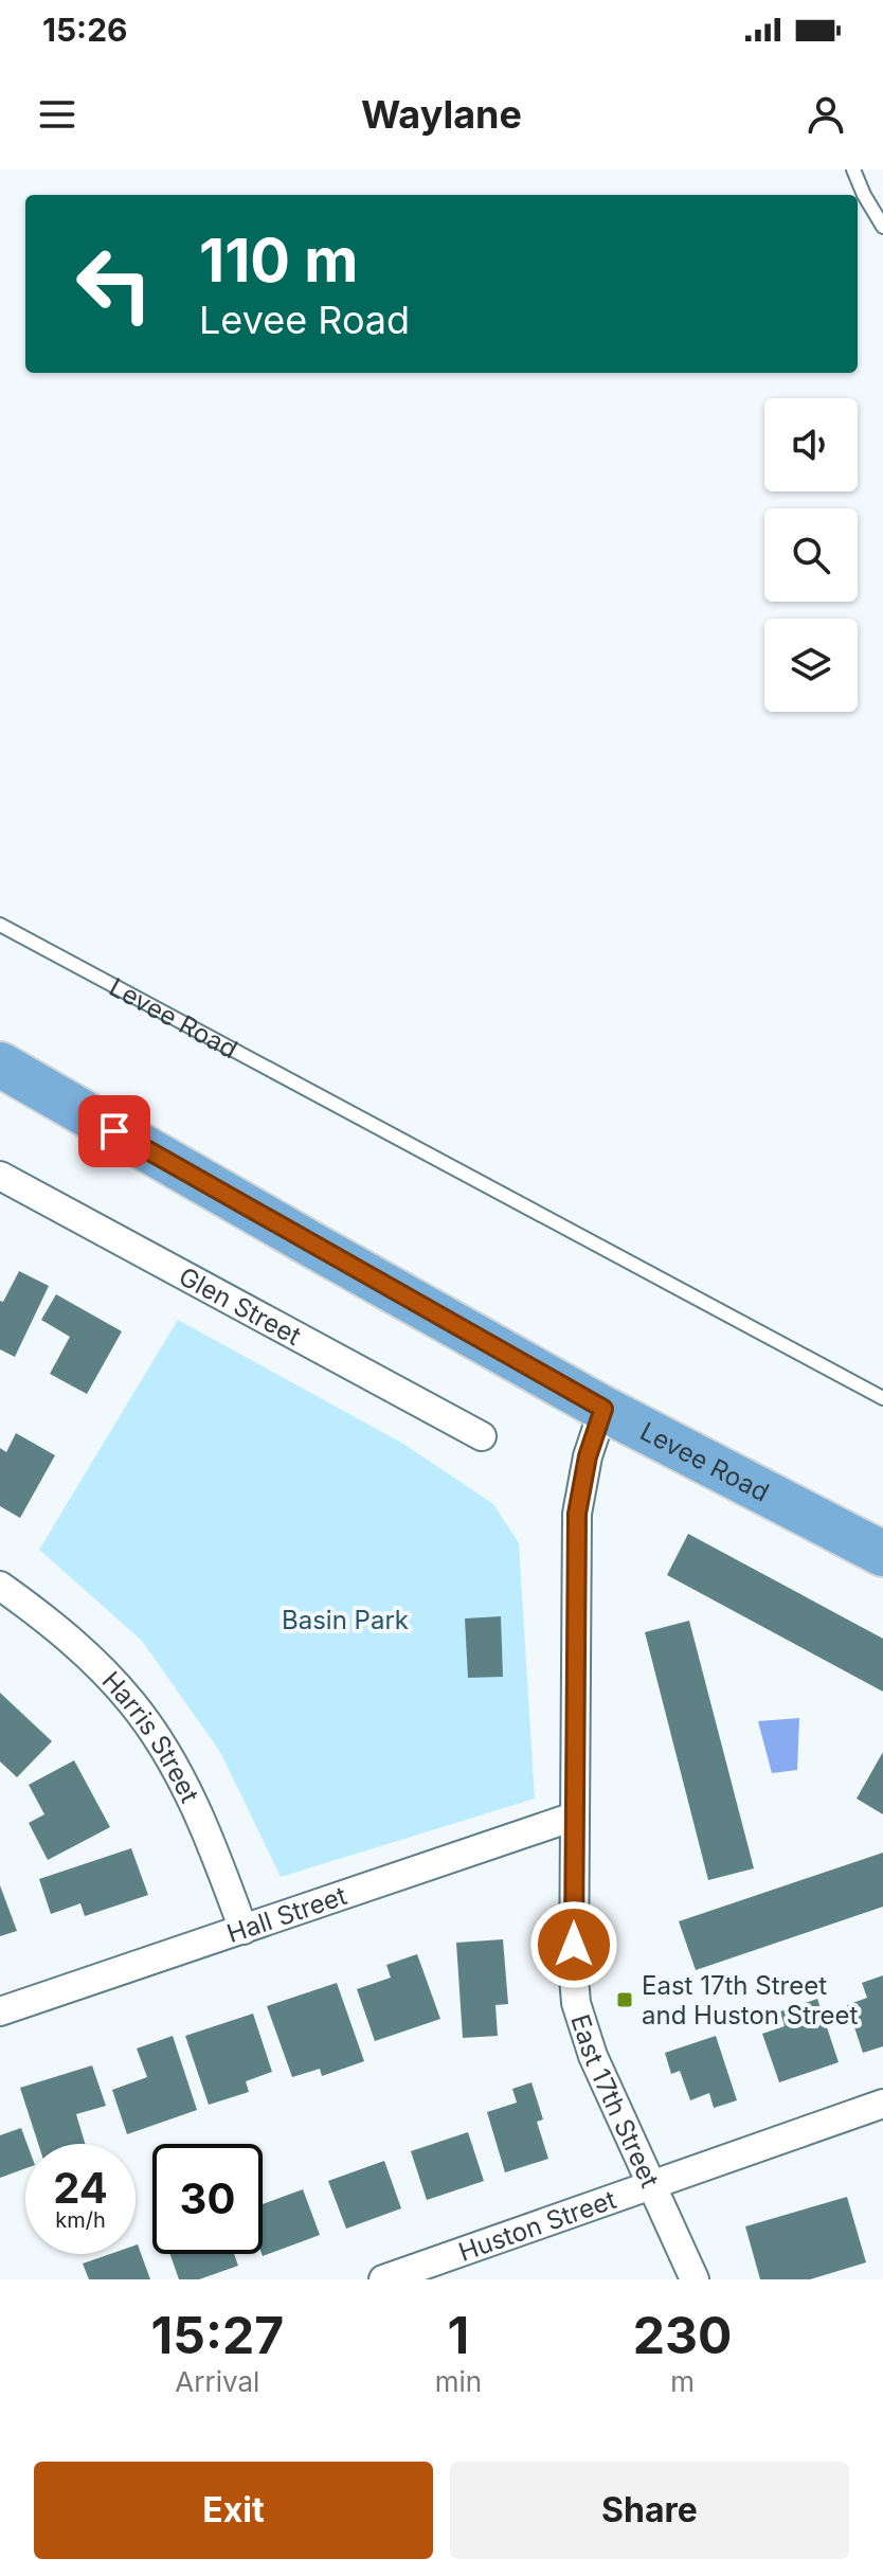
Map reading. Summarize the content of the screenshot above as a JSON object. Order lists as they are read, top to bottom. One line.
{"streets":{"highway":["Levee Road"],"street":["Glen Street","Harris Street","Hall Street","East 17th Street","Huston Street"]},"crossings":[["Levee Road","East 17th Street"],["Harris Street","Hall Street"],["Hall Street","East 17th Street"],["East 17th Street","Huston Street"]],"parks":["Basin Park"],"places":{"transit":["East 17th Street and Huston Street"]},"page":{"status":"15:26","header":"Waylane","turn":["110 m","Levee Road"],"speed":"24 km/h","limit":"30","eta":["15:27","Arrival","1","min","230","m"],"buttons":["Exit","Share"]}}
